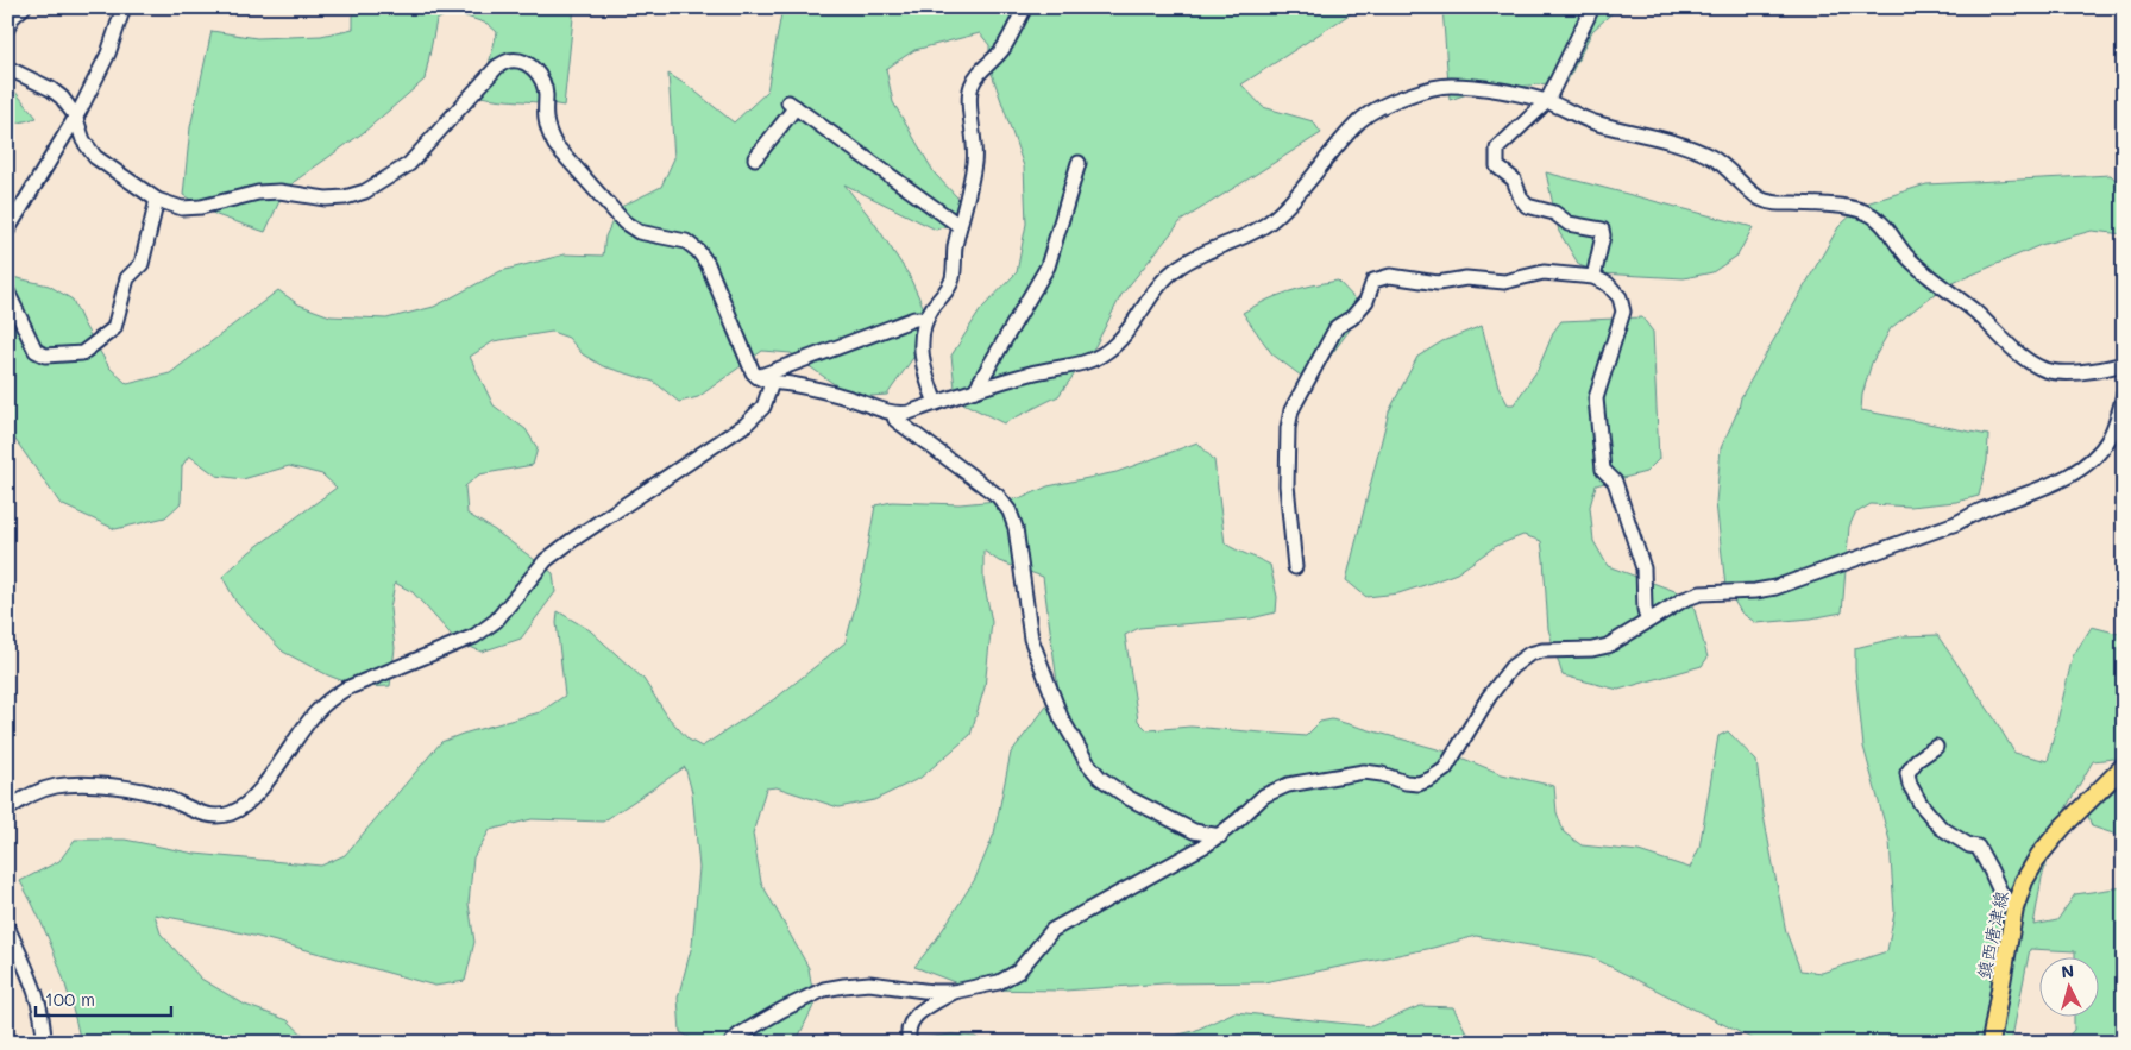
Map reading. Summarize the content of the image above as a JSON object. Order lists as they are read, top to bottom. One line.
{"streets":{"main road":["鎮西唐津線"]},"scale_bar":"100 m","north":"top"}
